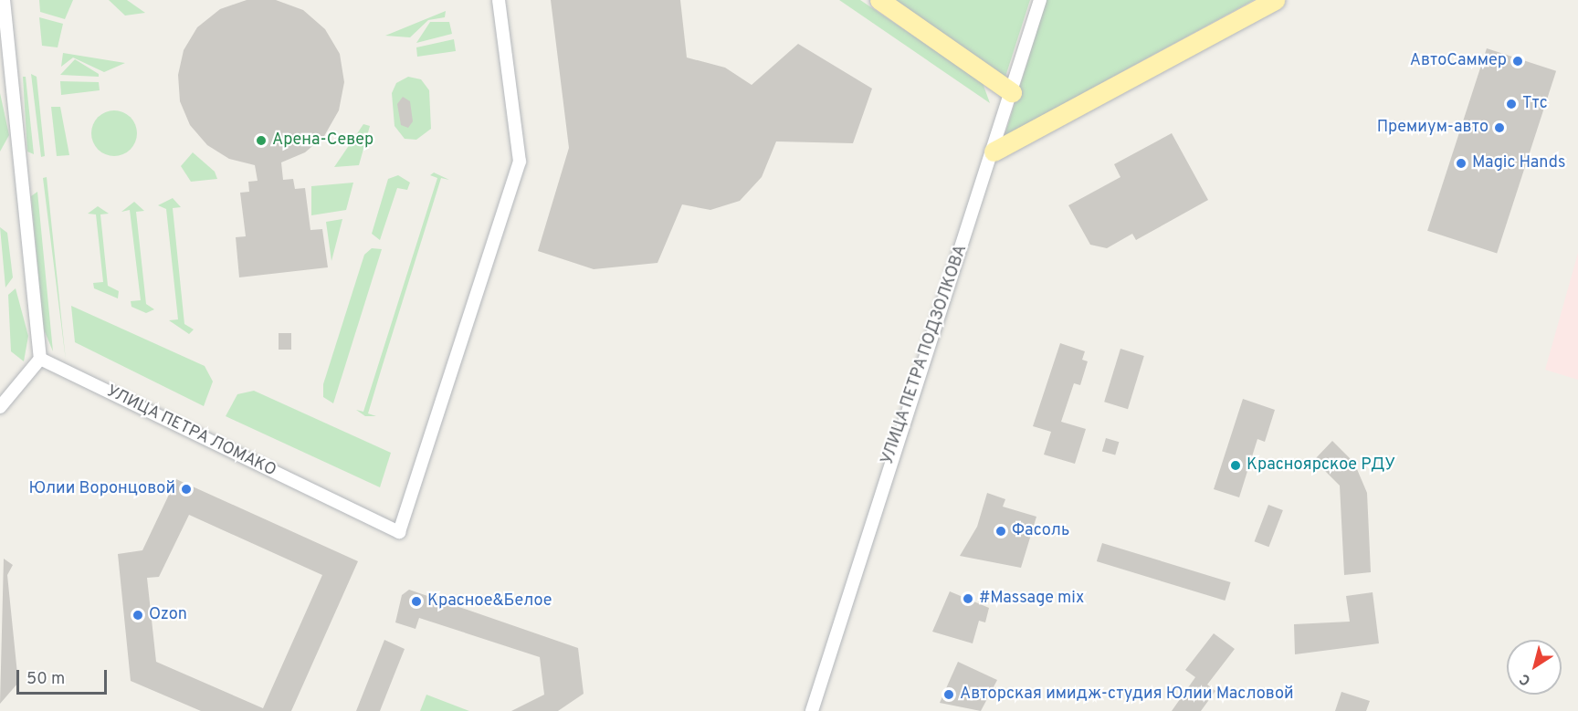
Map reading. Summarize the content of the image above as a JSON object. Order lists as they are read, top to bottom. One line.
{"streets":{"street":["УЛИЦА ПЕТРА ПОДЗОЛКОВА","УЛИЦА ПЕТРА ЛОМАКО"]},"places":["АвтоСаммер","Ттс","Премиум-авто","Арена-Север","Magic Hands","Красноярское РДУ","Юлии Воронцовой","Фасоль","#Massage mix","Красное&Белое","Ozon","Авторская имидж-студия Юлии Масловой"],"scale_bar":"50 m","north":"bottom left"}
